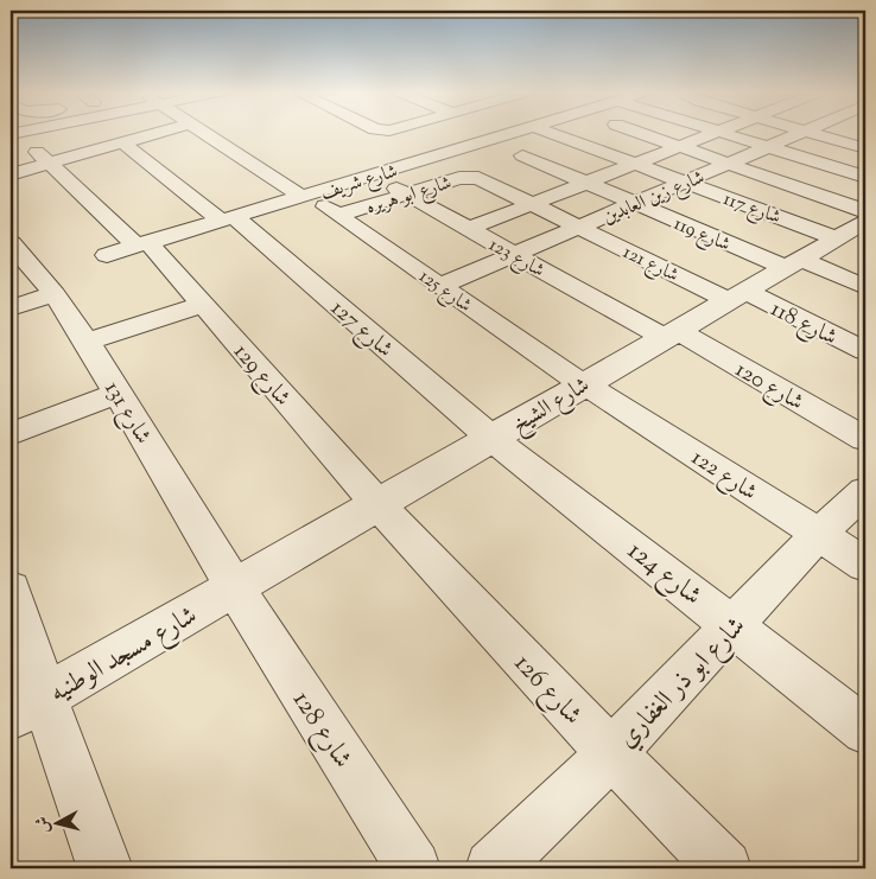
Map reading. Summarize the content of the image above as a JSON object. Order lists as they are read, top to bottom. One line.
{"streets":{"street":["شارع شريف","شارع ابو هريره","شارع زين العابدين","شارع 117","شارع 119","شارع 123","شارع 121","شارع 125","شارع 118","شارع 127","شارع 129","شارع 120","شارع الشيخ","شارع 131","شارع 122","شارع 124","شارع مسجد الوطنيه","شارع ابو ذر الغفاري","شارع 126","شارع 128"]},"crossings":[["شارع شريف","شارع 123"],["شارع شريف","شارع 125"],["شارع شريف","شارع 127"],["شارع شريف","شارع 129"],["شارع ابو هريره","شارع 123"],["شارع ابو هريره","شارع 121"],["شارع ابو هريره","شارع 125"],["شارع زين العابدين","شارع 117"],["شارع زين العابدين","شارع 119"],["شارع زين العابدين","شارع 123"],["شارع زين العابدين","شارع 121"],["شارع زين العابدين","شارع 125"],["شارع 117","شارع الشيخ"],["شارع 119","شارع الشيخ"],["شارع 123","شارع 120"],["شارع 123","شارع الشيخ"],["شارع 121","شارع 118"],["شارع 121","شارع الشيخ"],["شارع 125","شارع الشيخ"],["شارع 125","شارع 122"],["شارع 118","شارع الشيخ"],["شارع 127","شارع الشيخ"],["شارع 127","شارع 124"],["شارع 129","شارع الشيخ"],["شارع 129","شارع 126"],["شارع 120","شارع الشيخ"],["شارع الشيخ","شارع 131"],["شارع الشيخ","شارع 122"],["شارع الشيخ","شارع 124"],["شارع الشيخ","شارع مسجد الوطنيه"],["شارع الشيخ","شارع 126"],["شارع الشيخ","شارع 128"],["شارع 131","شارع مسجد الوطنيه"],["شارع 131","شارع 128"],["شارع 122","شارع ابو ذر الغفاري"],["شارع 124","شارع ابو ذر الغفاري"],["شارع مسجد الوطنيه","شارع 128"],["شارع ابو ذر الغفاري","شارع 126"]],"north":"left"}
